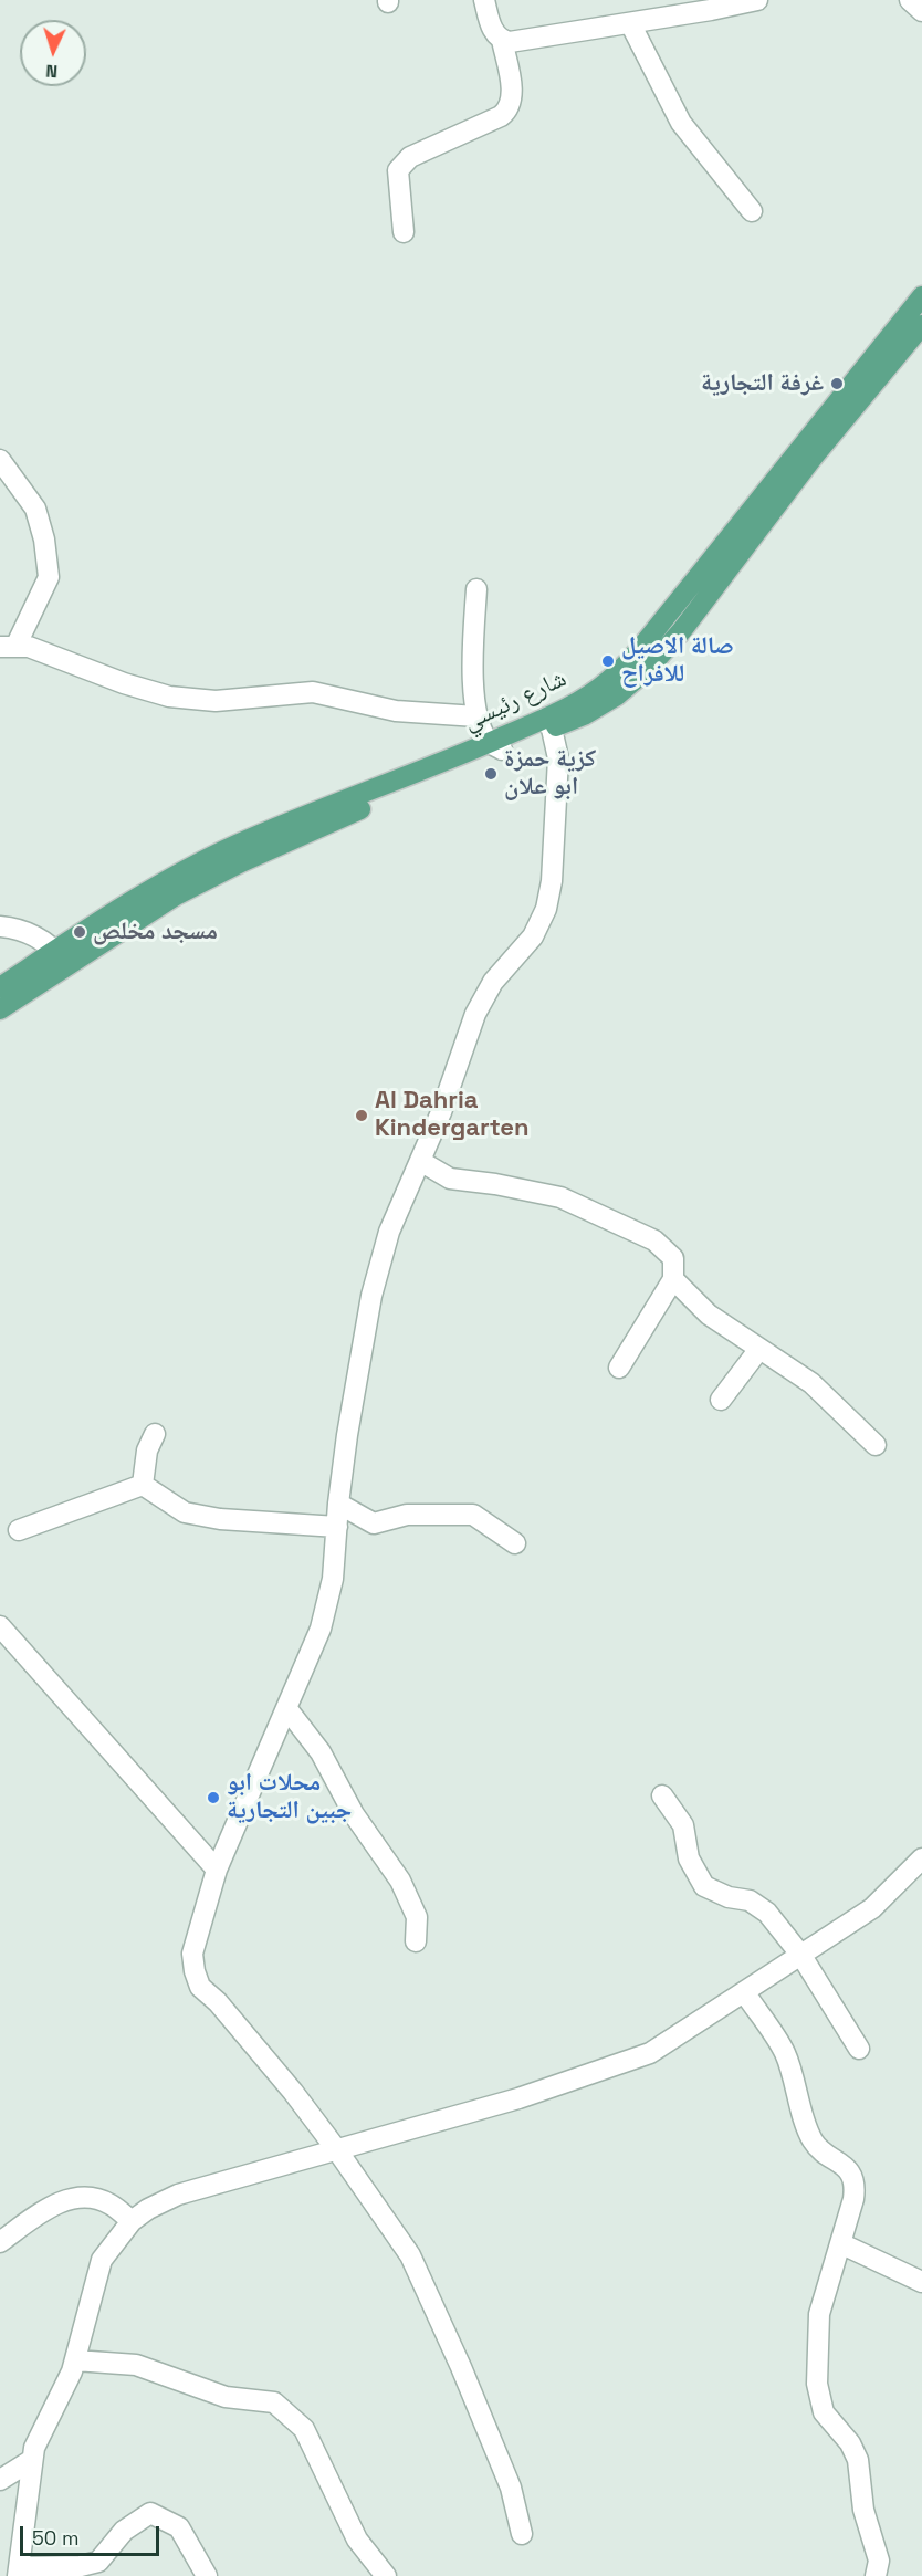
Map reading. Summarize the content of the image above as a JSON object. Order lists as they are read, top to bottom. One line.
{"streets":{"main road":["شارع رئيسي"]},"places":["غرفة التجارية","صالة الاصيل للافراح","كزية حمزة ابو علان","مسجد مخلص","Al Dahria Kindergarten","محلات ابو جبين التجارية"],"scale_bar":"50 m","north":"bottom"}
